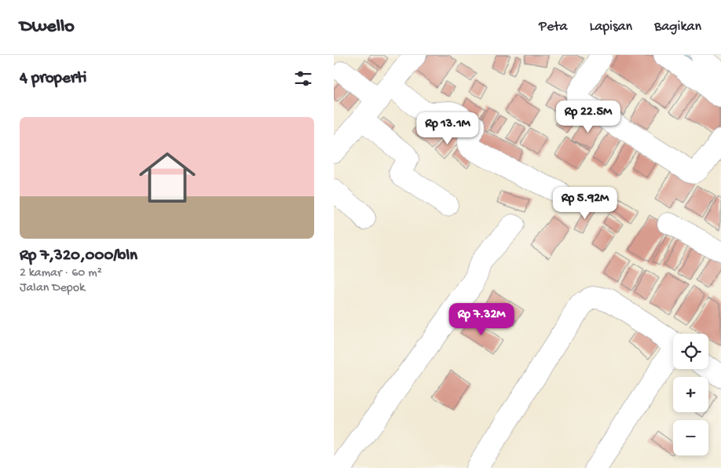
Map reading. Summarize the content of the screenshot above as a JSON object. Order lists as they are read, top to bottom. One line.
{"page":{"header":"Dwello","nav":["Peta","Lapisan","Bagikan"],"heading":"4 properti","price":["Rp 22.5M","Rp 13.1M","Rp 5.92M","Rp 7.32M"],"list":[{"name":"Rp 7,320,000/bln","note":"2 kamar · 60 m² · Jalan Depok"}],"map_buttons":["+","−"]}}
